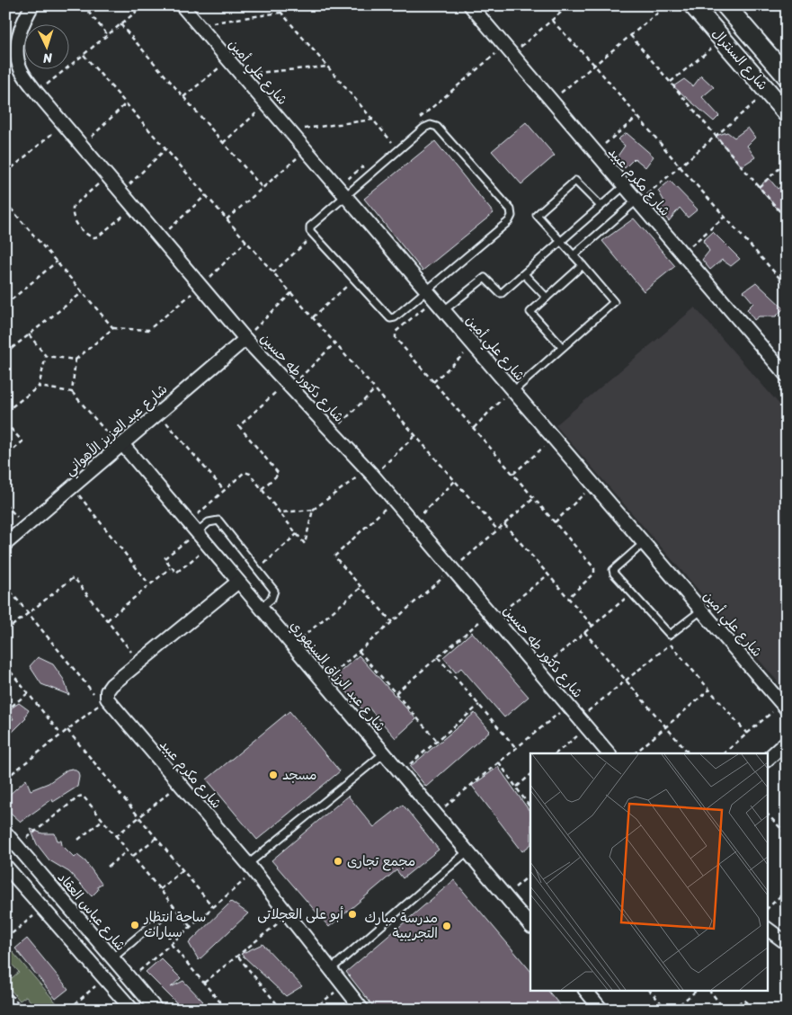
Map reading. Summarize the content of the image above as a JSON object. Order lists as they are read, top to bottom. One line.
{"streets":{"street":["شارع السنترال","شارع علي أمين","شارع مكرم عبيد","شارع دكتور طه حسين","شارع عبد العزيز الأهواني","شارع عبد الرزاق السنهوري","شارع عباس العقاد"]},"crossings":[["شارع دكتور طه حسين","شارع عبد العزيز الأهواني"],["شارع عبد العزيز الأهواني","شارع عبد الرزاق السنهوري"]],"places":["مسجد","مجمع تجارى","أبو على العجلاتى","ساحة انتظار سيارات","مدرسة مبارك التجريبية"],"north":"bottom"}
